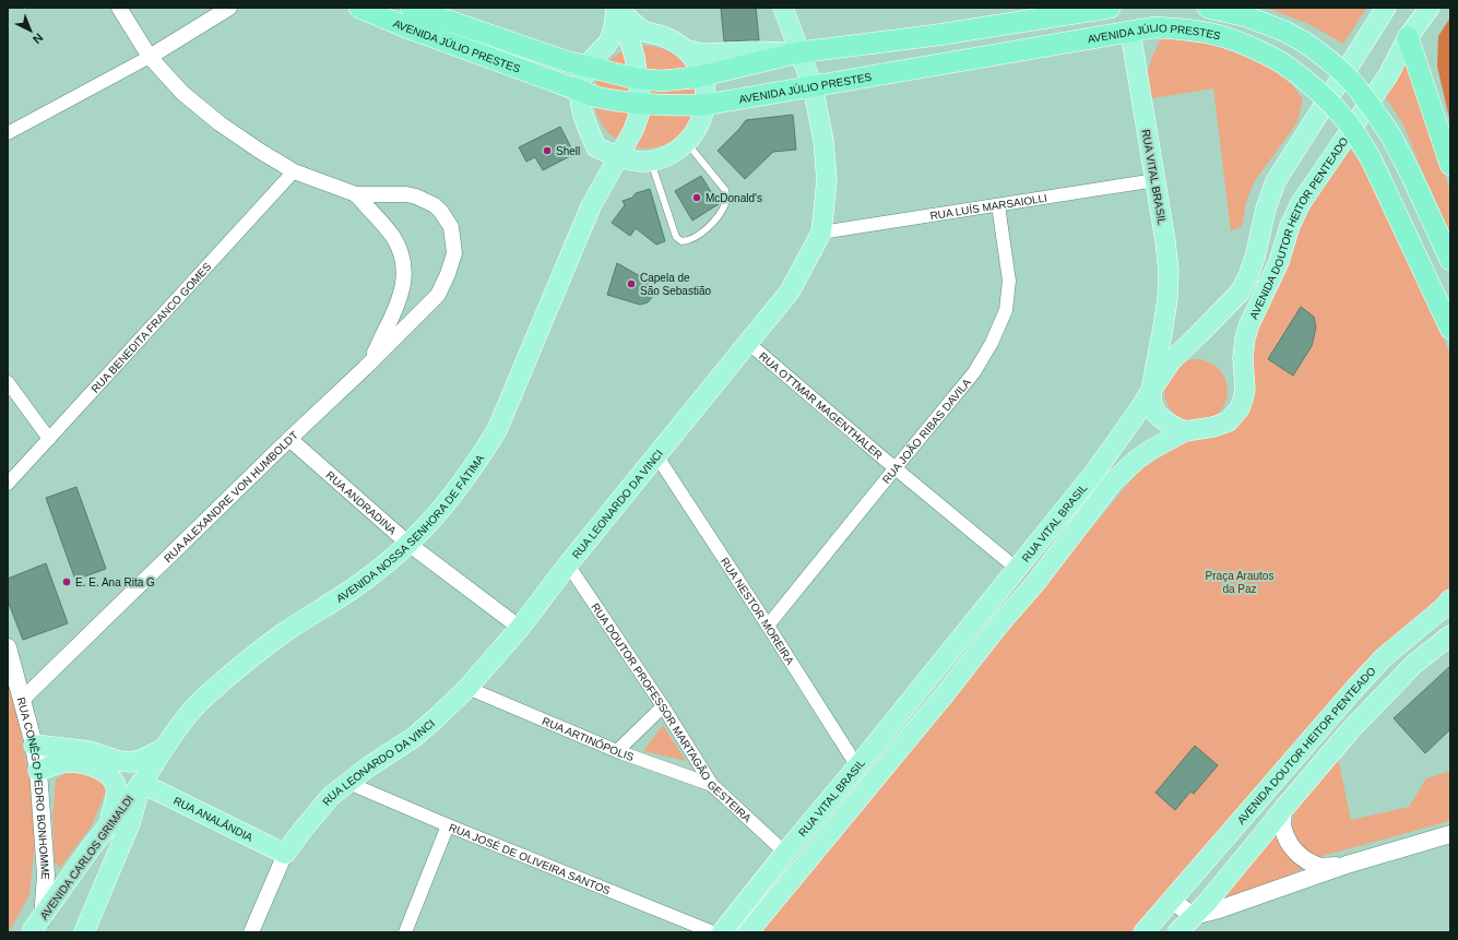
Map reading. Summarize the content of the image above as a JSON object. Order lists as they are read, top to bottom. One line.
{"streets":{"highway":["AVENIDA JÚLIO PRESTES"],"main road":["RUA VITAL BRASIL","AVENIDA DOUTOR HEITOR PENTEADO","RUA LEONARDO DA VINCI","AVENIDA NOSSA SENHORA DE FÁTIMA","RUA CONÊGO PEDRO BONHOMME","RUA ANALÂNDIA","AVENIDA CARLOS GRIMALDI"],"street":["RUA LUÍS MARSAIOLLI","RUA BENEDITA FRANCO GOMES","RUA OTTMAR MAGENTHALER","RUA JOÃO RIBAS DAVILA","RUA ALEXANDRE VON HUMBOLDT","RUA ANDRADINA","RUA NESTOR MOREIRA","RUA DOUTOR PROFESSOR MARTAGÃO GESTEIRA","RUA ARTINÓPOLIS","RUA JOSÉ DE OLIVEIRA SANTOS"]},"crossings":[["AVENIDA JÚLIO PRESTES","RUA VITAL BRASIL"],["AVENIDA JÚLIO PRESTES","RUA LEONARDO DA VINCI"],["AVENIDA JÚLIO PRESTES","AVENIDA NOSSA SENHORA DE FÁTIMA"],["RUA VITAL BRASIL","RUA LUÍS MARSAIOLLI"],["RUA VITAL BRASIL","AVENIDA DOUTOR HEITOR PENTEADO"],["RUA VITAL BRASIL","RUA OTTMAR MAGENTHALER"],["RUA VITAL BRASIL","RUA NESTOR MOREIRA"],["RUA VITAL BRASIL","RUA DOUTOR PROFESSOR MARTAGÃO GESTEIRA"],["RUA LUÍS MARSAIOLLI","RUA JOÃO RIBAS DAVILA"],["RUA LUÍS MARSAIOLLI","RUA LEONARDO DA VINCI"],["RUA BENEDITA FRANCO GOMES","RUA ALEXANDRE VON HUMBOLDT"],["RUA OTTMAR MAGENTHALER","RUA JOÃO RIBAS DAVILA"],["RUA OTTMAR MAGENTHALER","RUA LEONARDO DA VINCI"],["RUA JOÃO RIBAS DAVILA","RUA NESTOR MOREIRA"],["RUA ALEXANDRE VON HUMBOLDT","RUA ANDRADINA"],["RUA ALEXANDRE VON HUMBOLDT","RUA CONÊGO PEDRO BONHOMME"],["RUA ANDRADINA","RUA LEONARDO DA VINCI"],["RUA ANDRADINA","AVENIDA NOSSA SENHORA DE FÁTIMA"],["RUA LEONARDO DA VINCI","RUA NESTOR MOREIRA"],["RUA LEONARDO DA VINCI","RUA DOUTOR PROFESSOR MARTAGÃO GESTEIRA"],["RUA LEONARDO DA VINCI","RUA ARTINÓPOLIS"],["RUA LEONARDO DA VINCI","RUA ANALÂNDIA"],["RUA LEONARDO DA VINCI","RUA JOSÉ DE OLIVEIRA SANTOS"],["AVENIDA NOSSA SENHORA DE FÁTIMA","RUA ANALÂNDIA"],["AVENIDA NOSSA SENHORA DE FÁTIMA","AVENIDA CARLOS GRIMALDI"],["RUA DOUTOR PROFESSOR MARTAGÃO GESTEIRA","RUA ARTINÓPOLIS"],["RUA ANALÂNDIA","AVENIDA CARLOS GRIMALDI"]],"parks":["Praça Arautos da Paz"],"places":["Shell","McDonald's","Capela de São Sebastião","E. E. Ana Rita G"],"north":"bottom right"}
